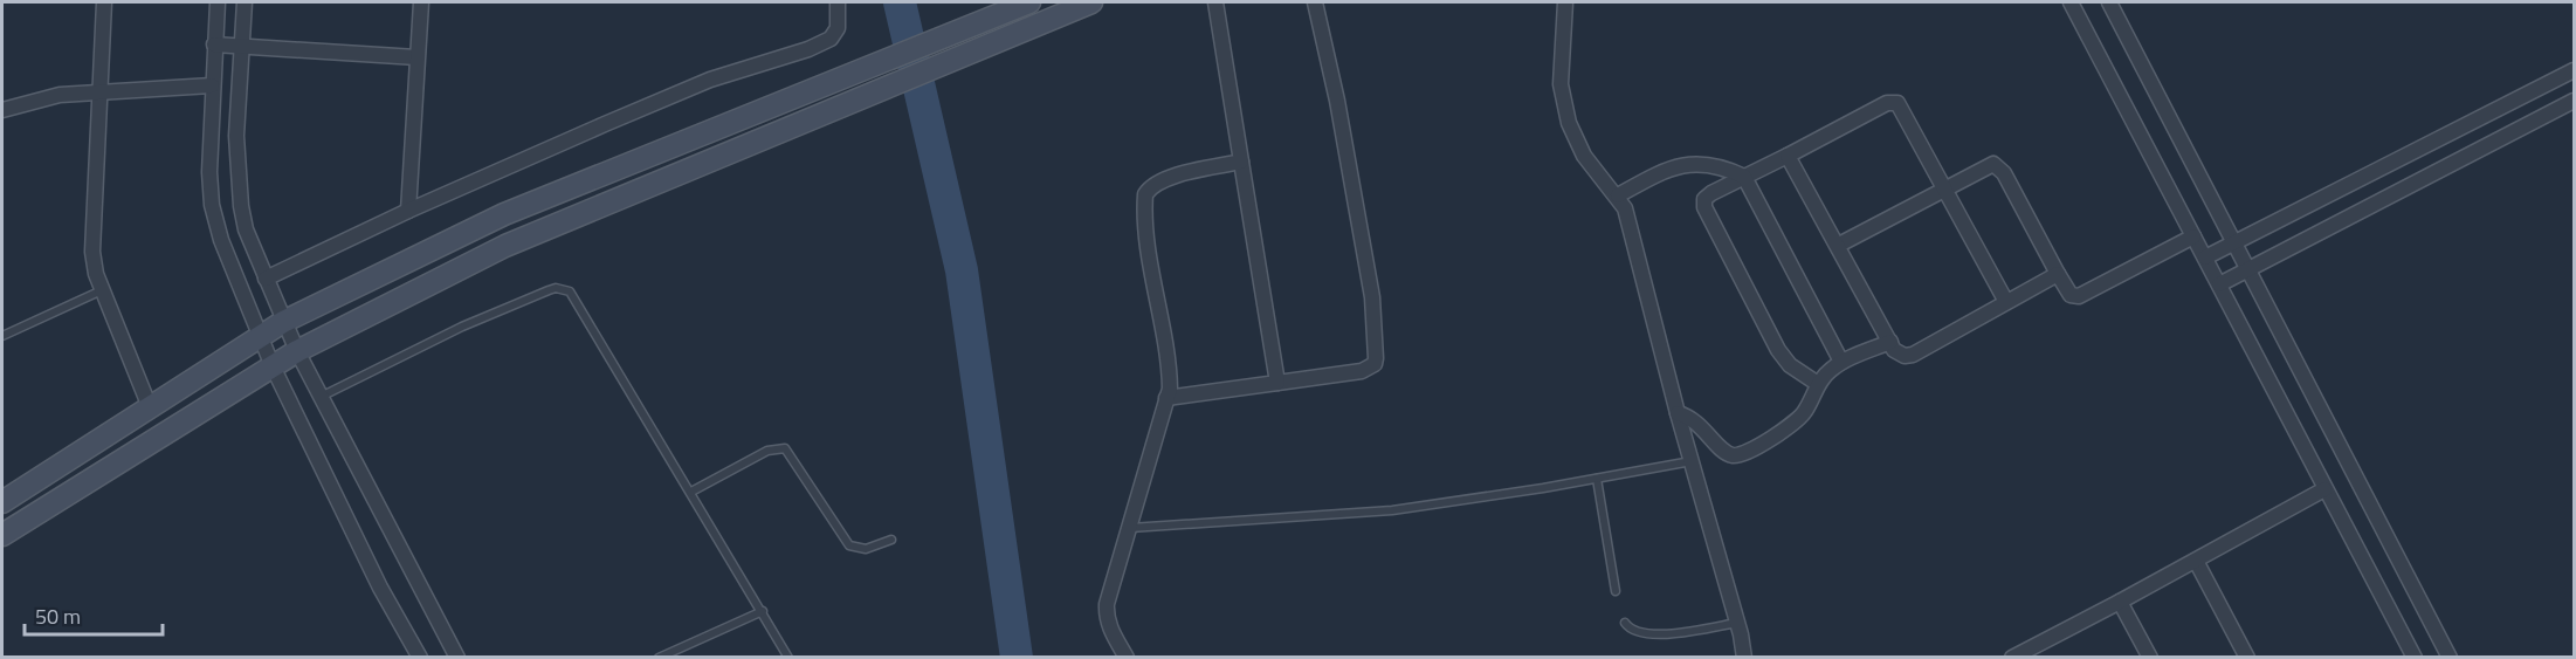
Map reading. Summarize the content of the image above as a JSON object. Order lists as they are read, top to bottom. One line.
{"scale_bar":"50 m"}
